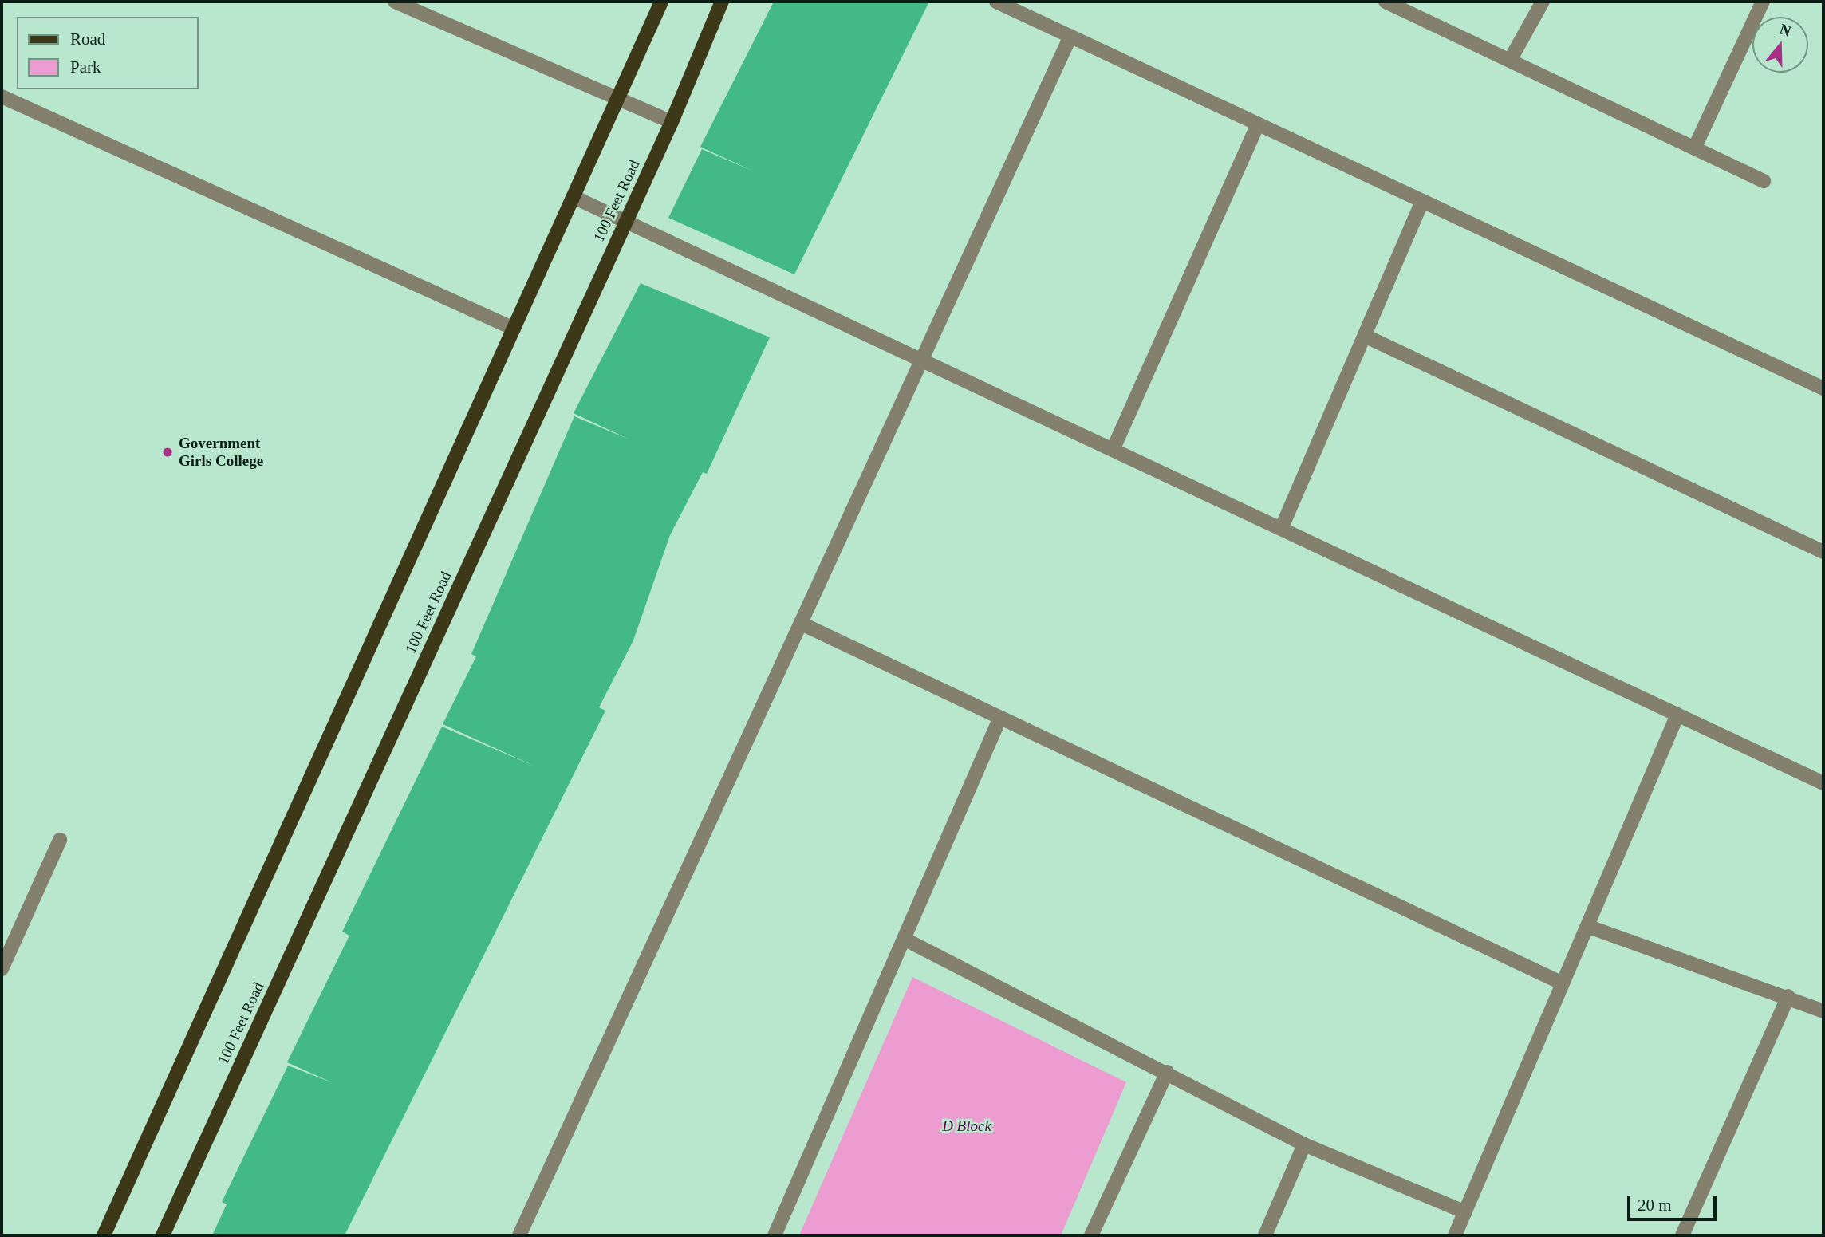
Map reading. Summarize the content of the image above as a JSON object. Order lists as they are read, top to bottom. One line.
{"streets":{"main road":["100 Feet Road"]},"parks":["D Block"],"places":["Government Girls College"],"legend":["Road","Park"],"scale_bar":"20 m","north":"top"}
